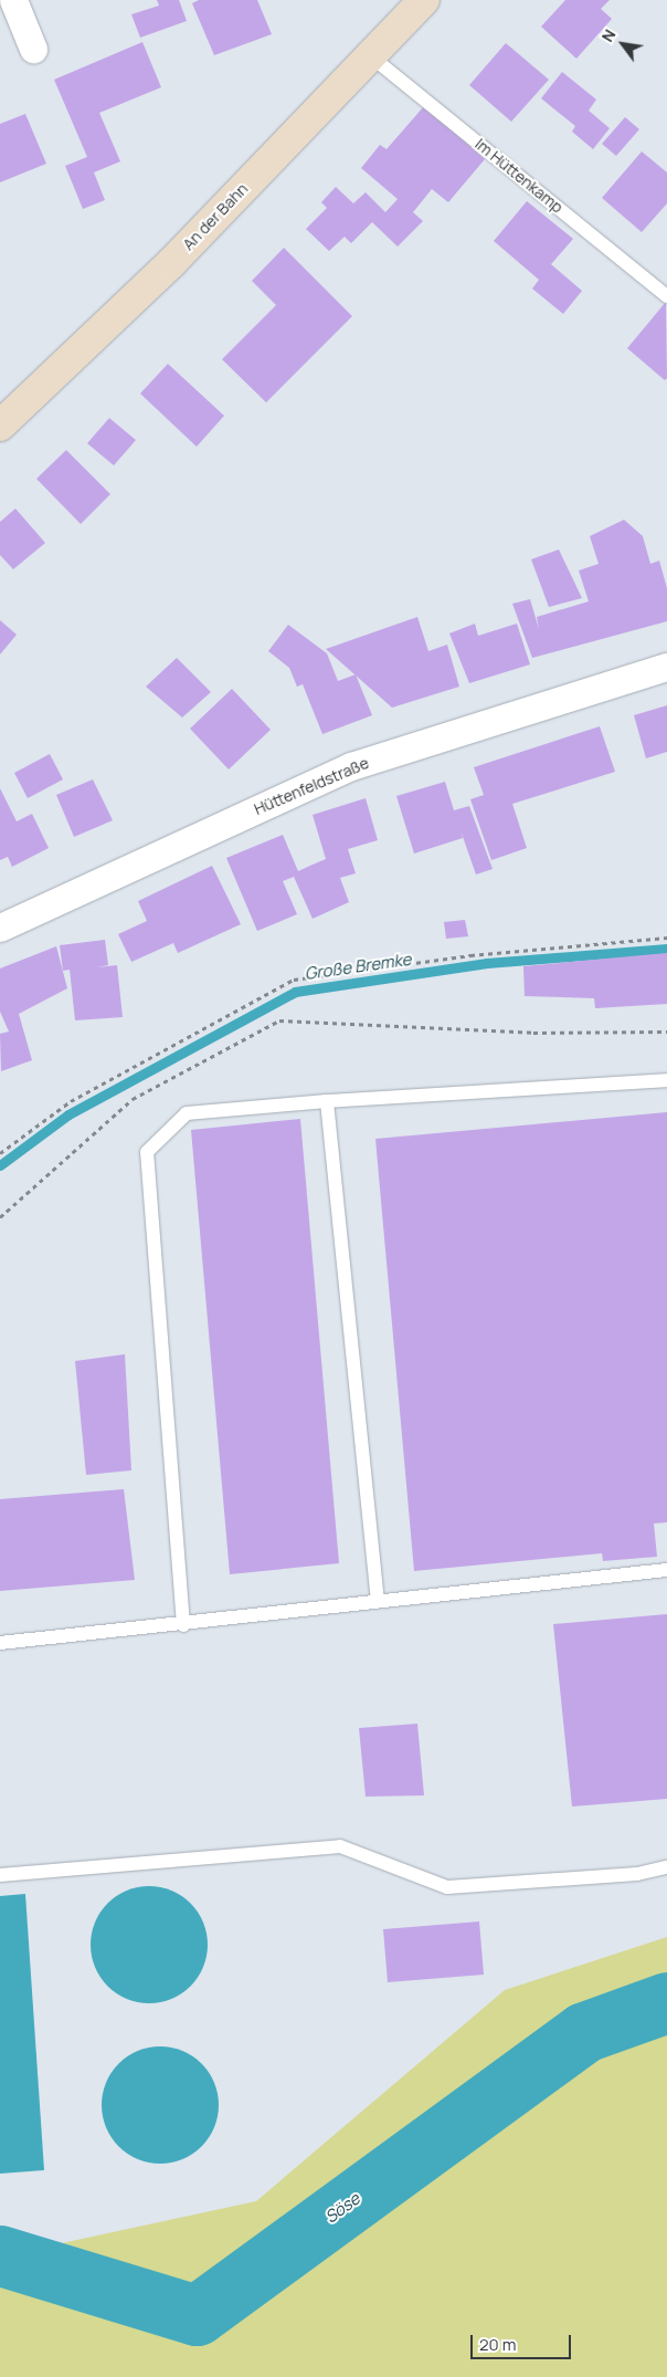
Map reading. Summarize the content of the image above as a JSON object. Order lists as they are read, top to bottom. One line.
{"streets":{"street":["An der Bahn","Hüttenfeldstraße"],"lane":["Im Hüttenkamp"]},"crossings":[["Im Hüttenkamp","An der Bahn"]],"water":["Große Bremke","Söse"],"scale_bar":"20 m","north":"top left"}
